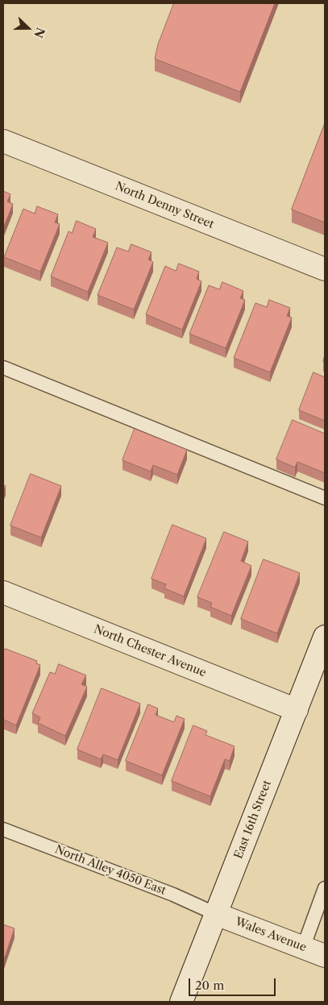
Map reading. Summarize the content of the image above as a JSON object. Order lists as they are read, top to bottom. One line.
{"streets":{"street":["North Denny Street","North Chester Avenue","East 16th Street","Wales Avenue"],"lane":["North Alley 4050 East"]},"crossings":[["North Chester Avenue","East 16th Street"],["East 16th Street","North Alley 4050 East"],["East 16th Street","Wales Avenue"],["North Alley 4050 East","Wales Avenue"]],"scale_bar":"20 m","north":"right"}
